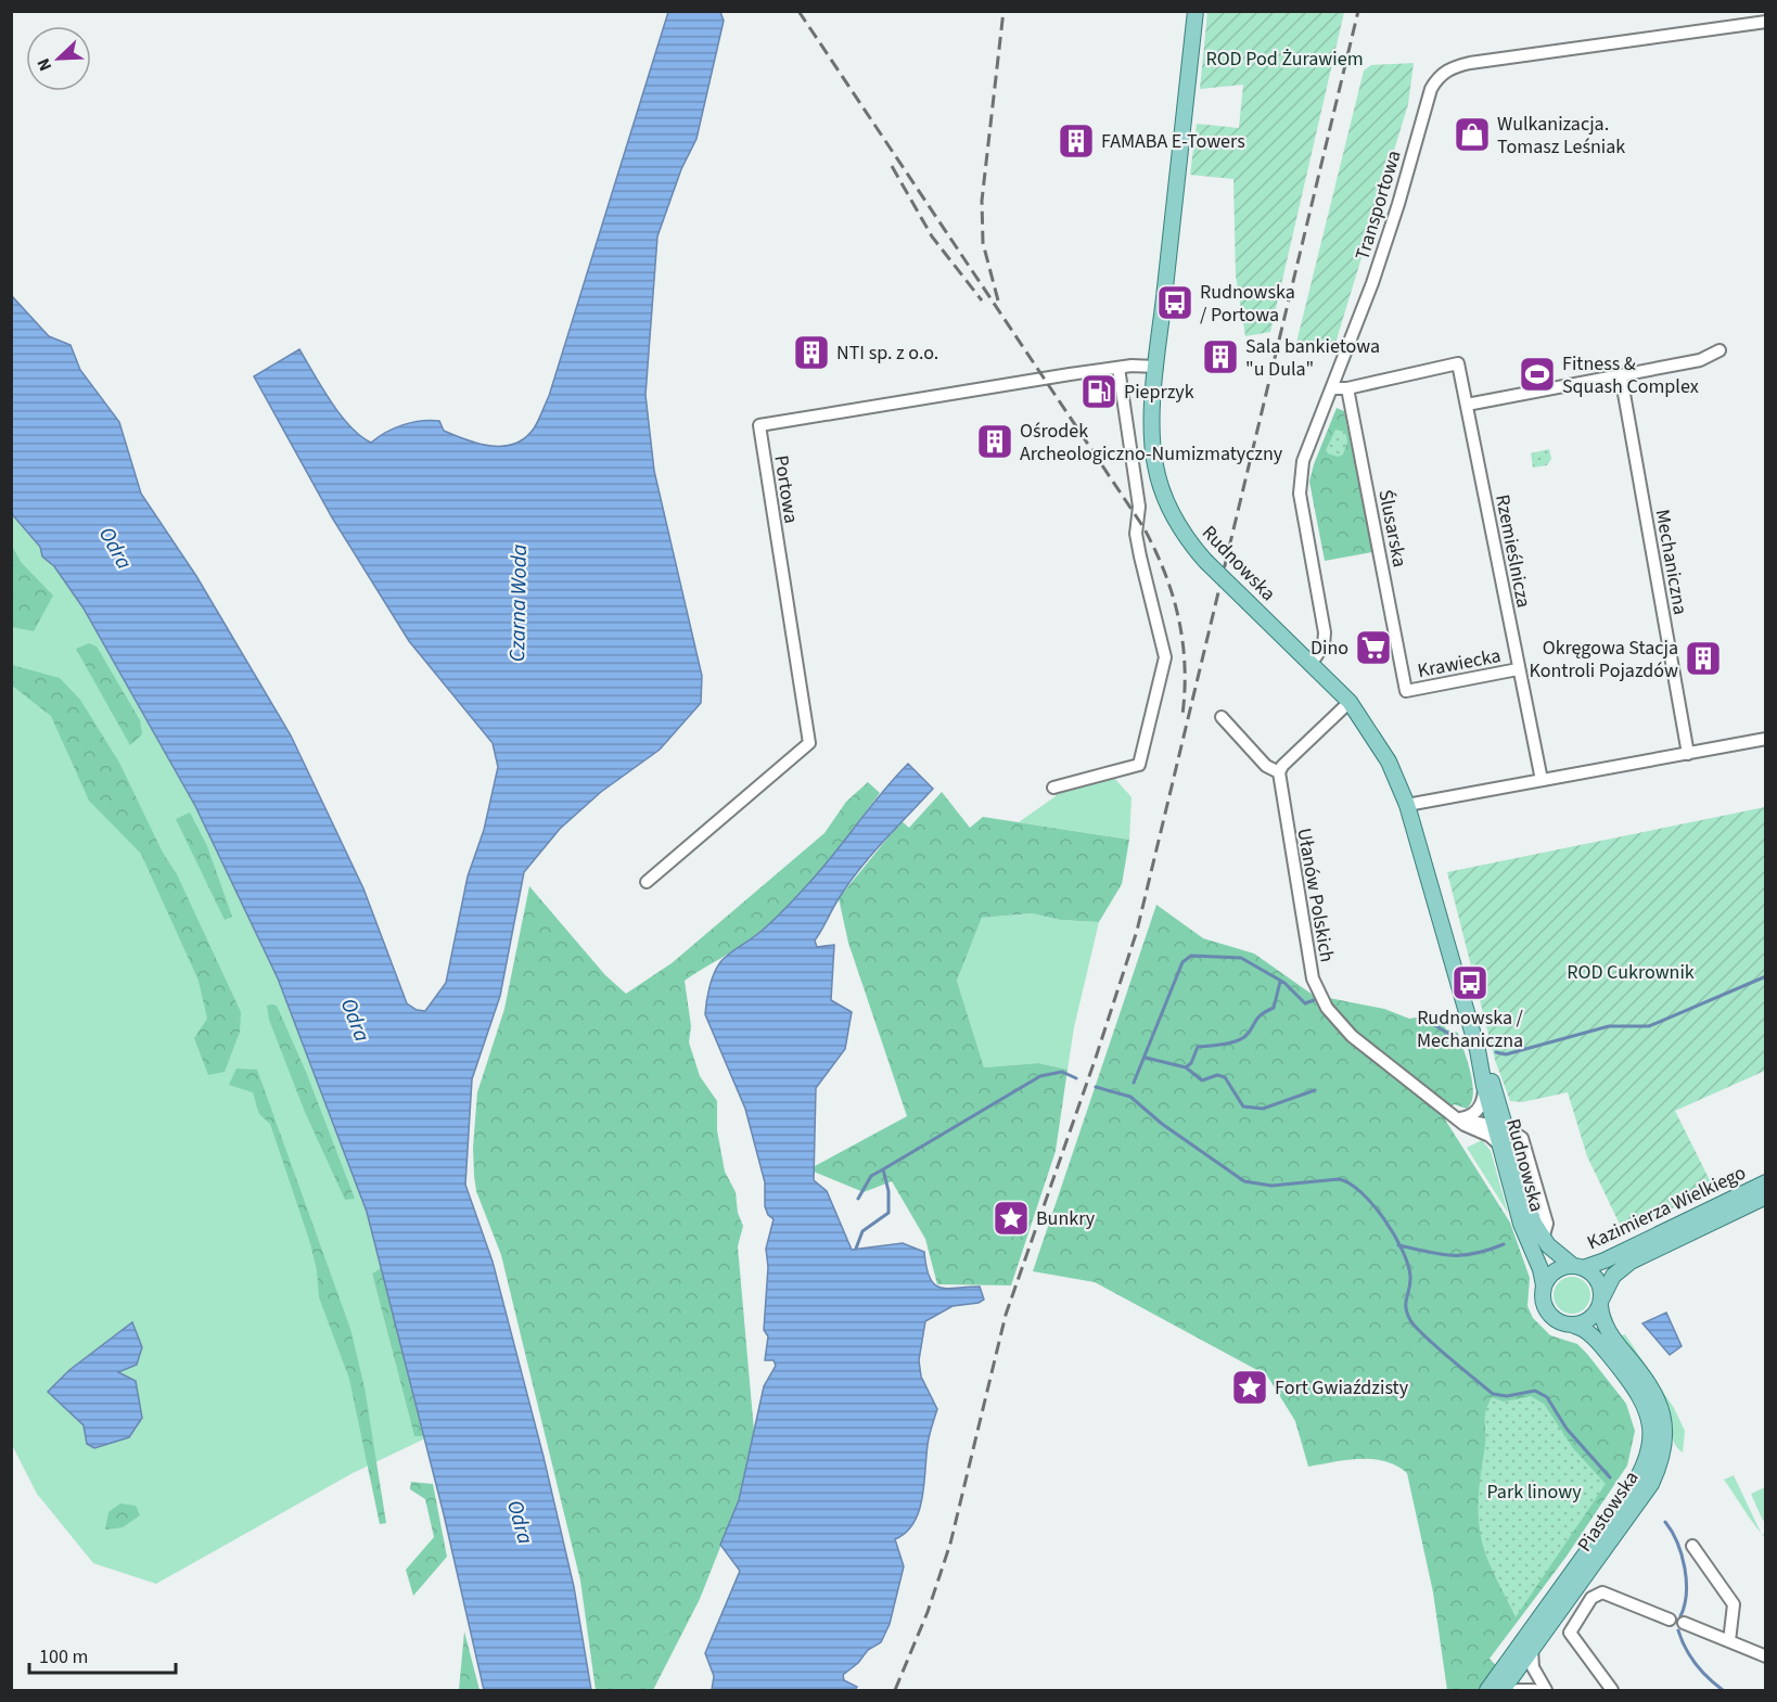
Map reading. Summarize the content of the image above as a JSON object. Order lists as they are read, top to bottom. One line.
{"streets":{"main road":["Rudnowska","Kazimierza Wielkiego","Piastowska"],"street":["Transportowa","Portowa","Ślusarska","Rzemieślnicza","Mechaniczna","Krawiecka","Ułanów Polskich"]},"crossings":[["Transportowa","Rudnowska"],["Portowa","Rudnowska"],["Ślusarska","Rzemieślnicza"],["Ślusarska","Krawiecka"],["Rzemieślnicza","Krawiecka"],["Rudnowska","Ułanów Polskich"],["Rudnowska","Kazimierza Wielkiego"],["Rudnowska","Piastowska"],["Kazimierza Wielkiego","Piastowska"]],"water":["Odra","Czarna Woda"],"parks":["ROD Pod Żurawiem","ROD Cukrownik","Park linowy"],"places":{"shop":["Wulkanizacja. Tomasz Leśniak"],"building":["FAMABA E-Towers","NTI sp. z o.o.","Sala bankietowa \"u Dula\"","Ośrodek Archeologiczno-Numizmatyczny","Okręgowa Stacja Kontroli Pojazdów"],"bus stop":["Rudnowska / Portowa","Rudnowska / Mechaniczna"],"sports":["Fitness & Squash Complex"],"fuel station":["Pieprzyk"],"supermarket":["Dino"],"place":["Bunkry","Fort Gwiaździsty"]},"scale_bar":"100 m","north":"bottom left"}
